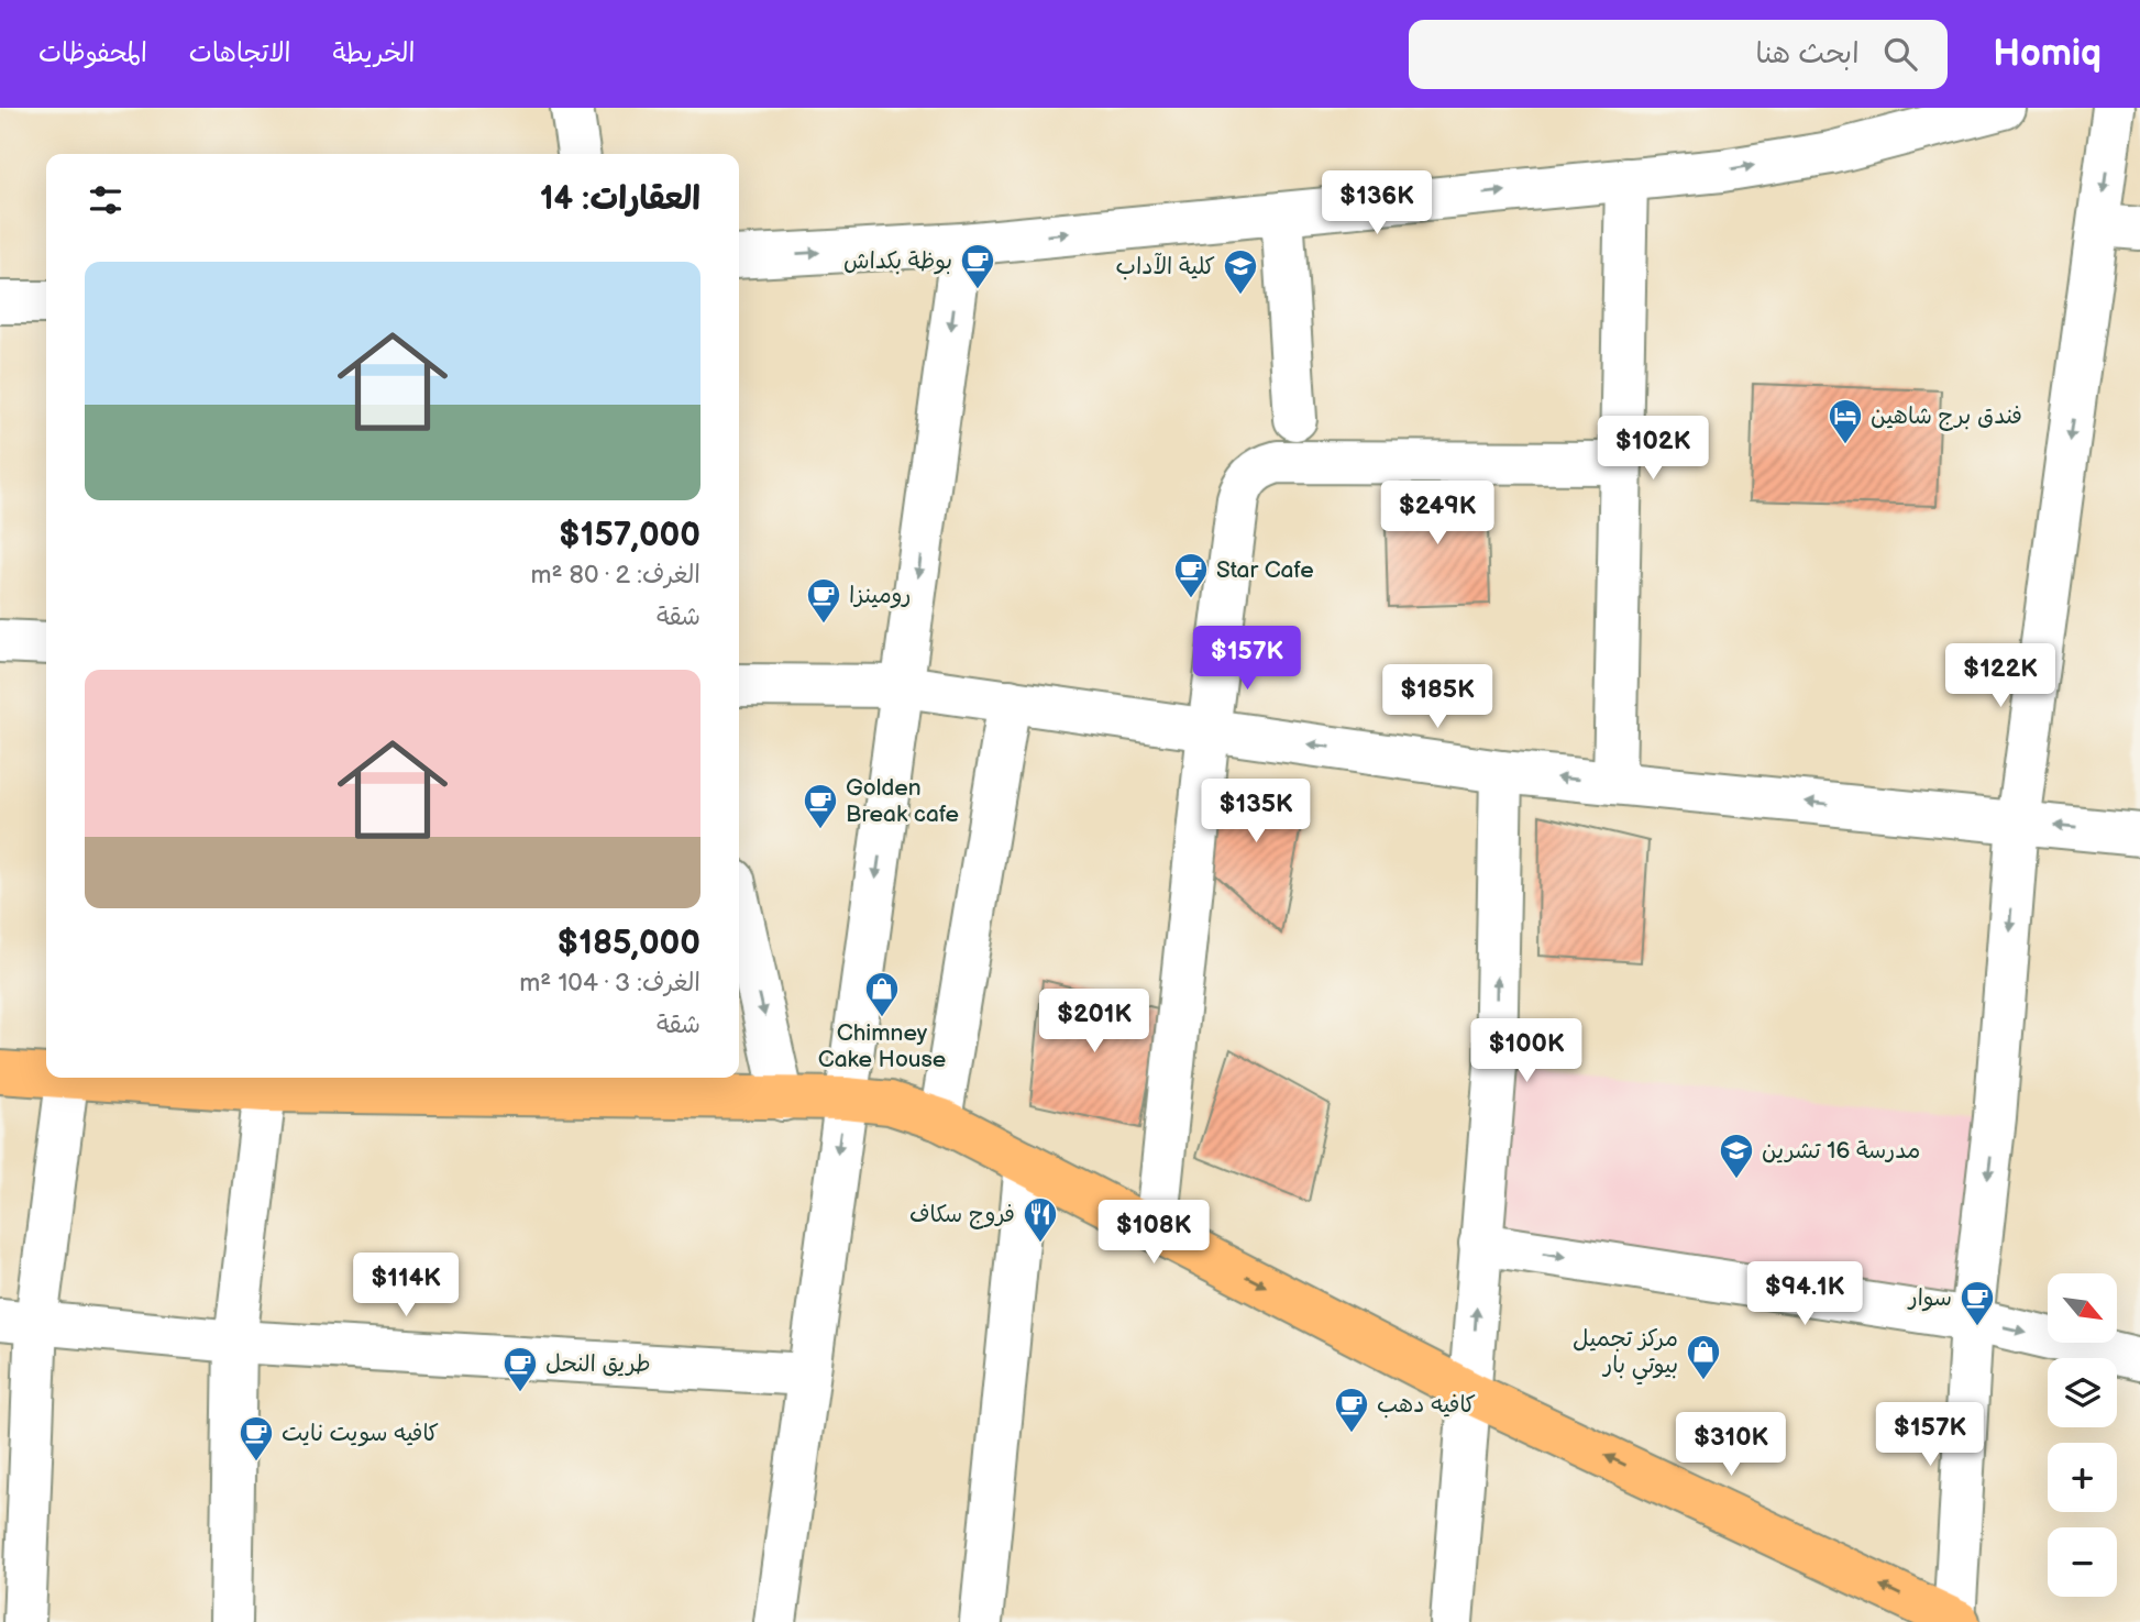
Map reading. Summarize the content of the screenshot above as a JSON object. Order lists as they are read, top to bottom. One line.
{"places":{"cafe":["بوظة بكداش","Star Cafe","رومينزا","Golden Break cafe","سوار","طريق النحل","كافيه دهب","كافيه سويت نايت"],"school or university":["كلية الآداب","مدرسة 16 تشرين"],"hotel":["فندق برج شاهين"],"shop":["Chimney Cake House","مركز تجميل بيوتي بار"],"restaurant":["فروج سكاف"]},"north":"bottom right","page":{"header":"Homiq","search":"ابحث هنا","nav":["الخريطة","الاتجاهات","المحفوظات"],"heading":"العقارات: 14","price":["$136K","$102K","$249K","$157K","$122K","$185K","$135K","$201K","$100K","$108K","$114K","$94.1K","$157K","$310K"],"list":[{"name":"$157,000","note":"الغرف: 2 · 80 m² · شقة"},{"name":"$185,000","note":"الغرف: 3 · 104 m² · شقة"}],"map_buttons":["+","−"]}}
